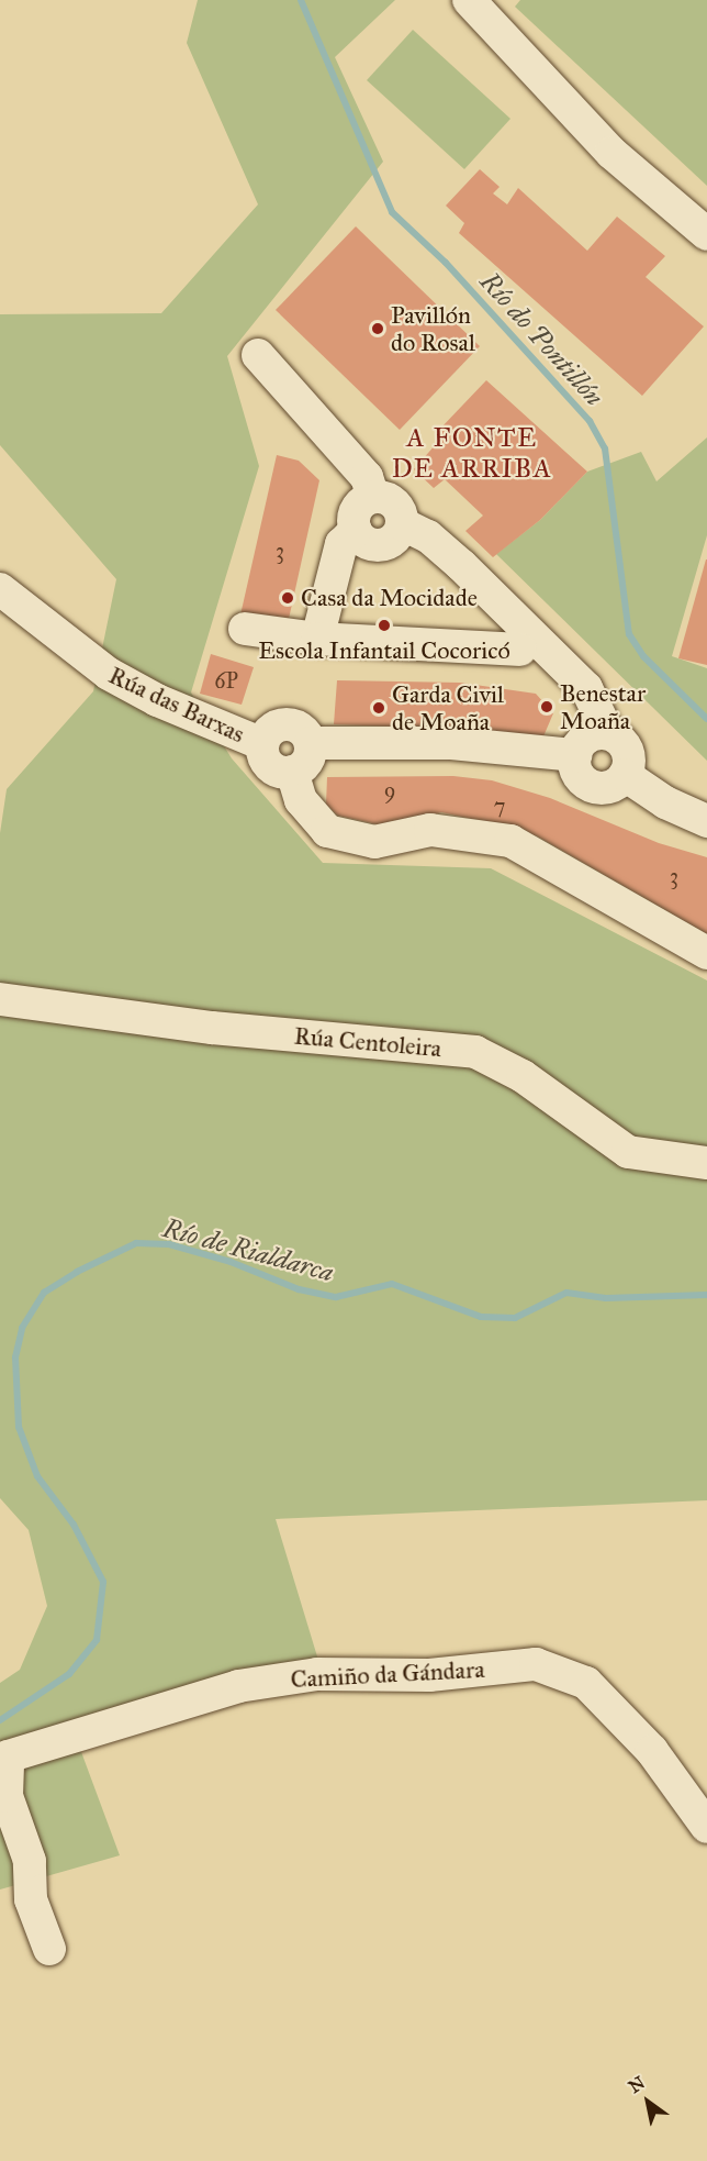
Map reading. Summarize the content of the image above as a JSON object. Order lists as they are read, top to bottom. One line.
{"streets":{"street":["Rúa das Barxas","Rúa Centoleira","Camiño da Gándara"]},"districts":["A FONTE DE ARRIBA"],"water":["Río do Pontillón","Río de Rialdarca"],"places":["Pavillón do Rosal","Casa da Mocidade","Escola Infantail Cocoricó","Benestar Moaña","Garda Civil de Moaña"],"house_numbers":["3","6P","9","7","3"],"north":"top left"}
